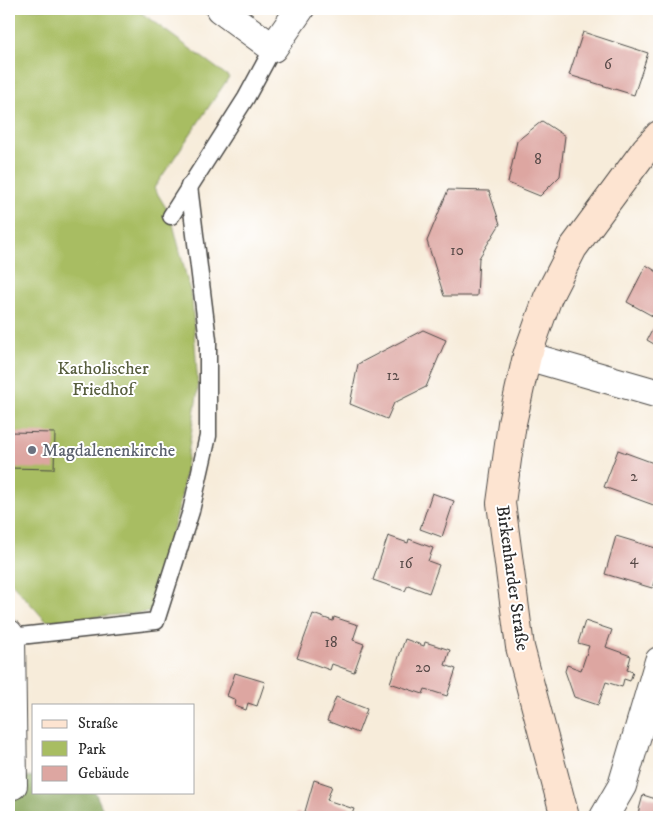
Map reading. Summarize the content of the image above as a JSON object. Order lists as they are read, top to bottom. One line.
{"streets":{"main road":["Birkenharder Straße"]},"parks":["Katholischer Friedhof"],"places":["Magdalenenkirche"],"house_numbers":["6","8","10","12","2","4","16","18","20"],"legend":["Straße","Park","Gebäude"]}
